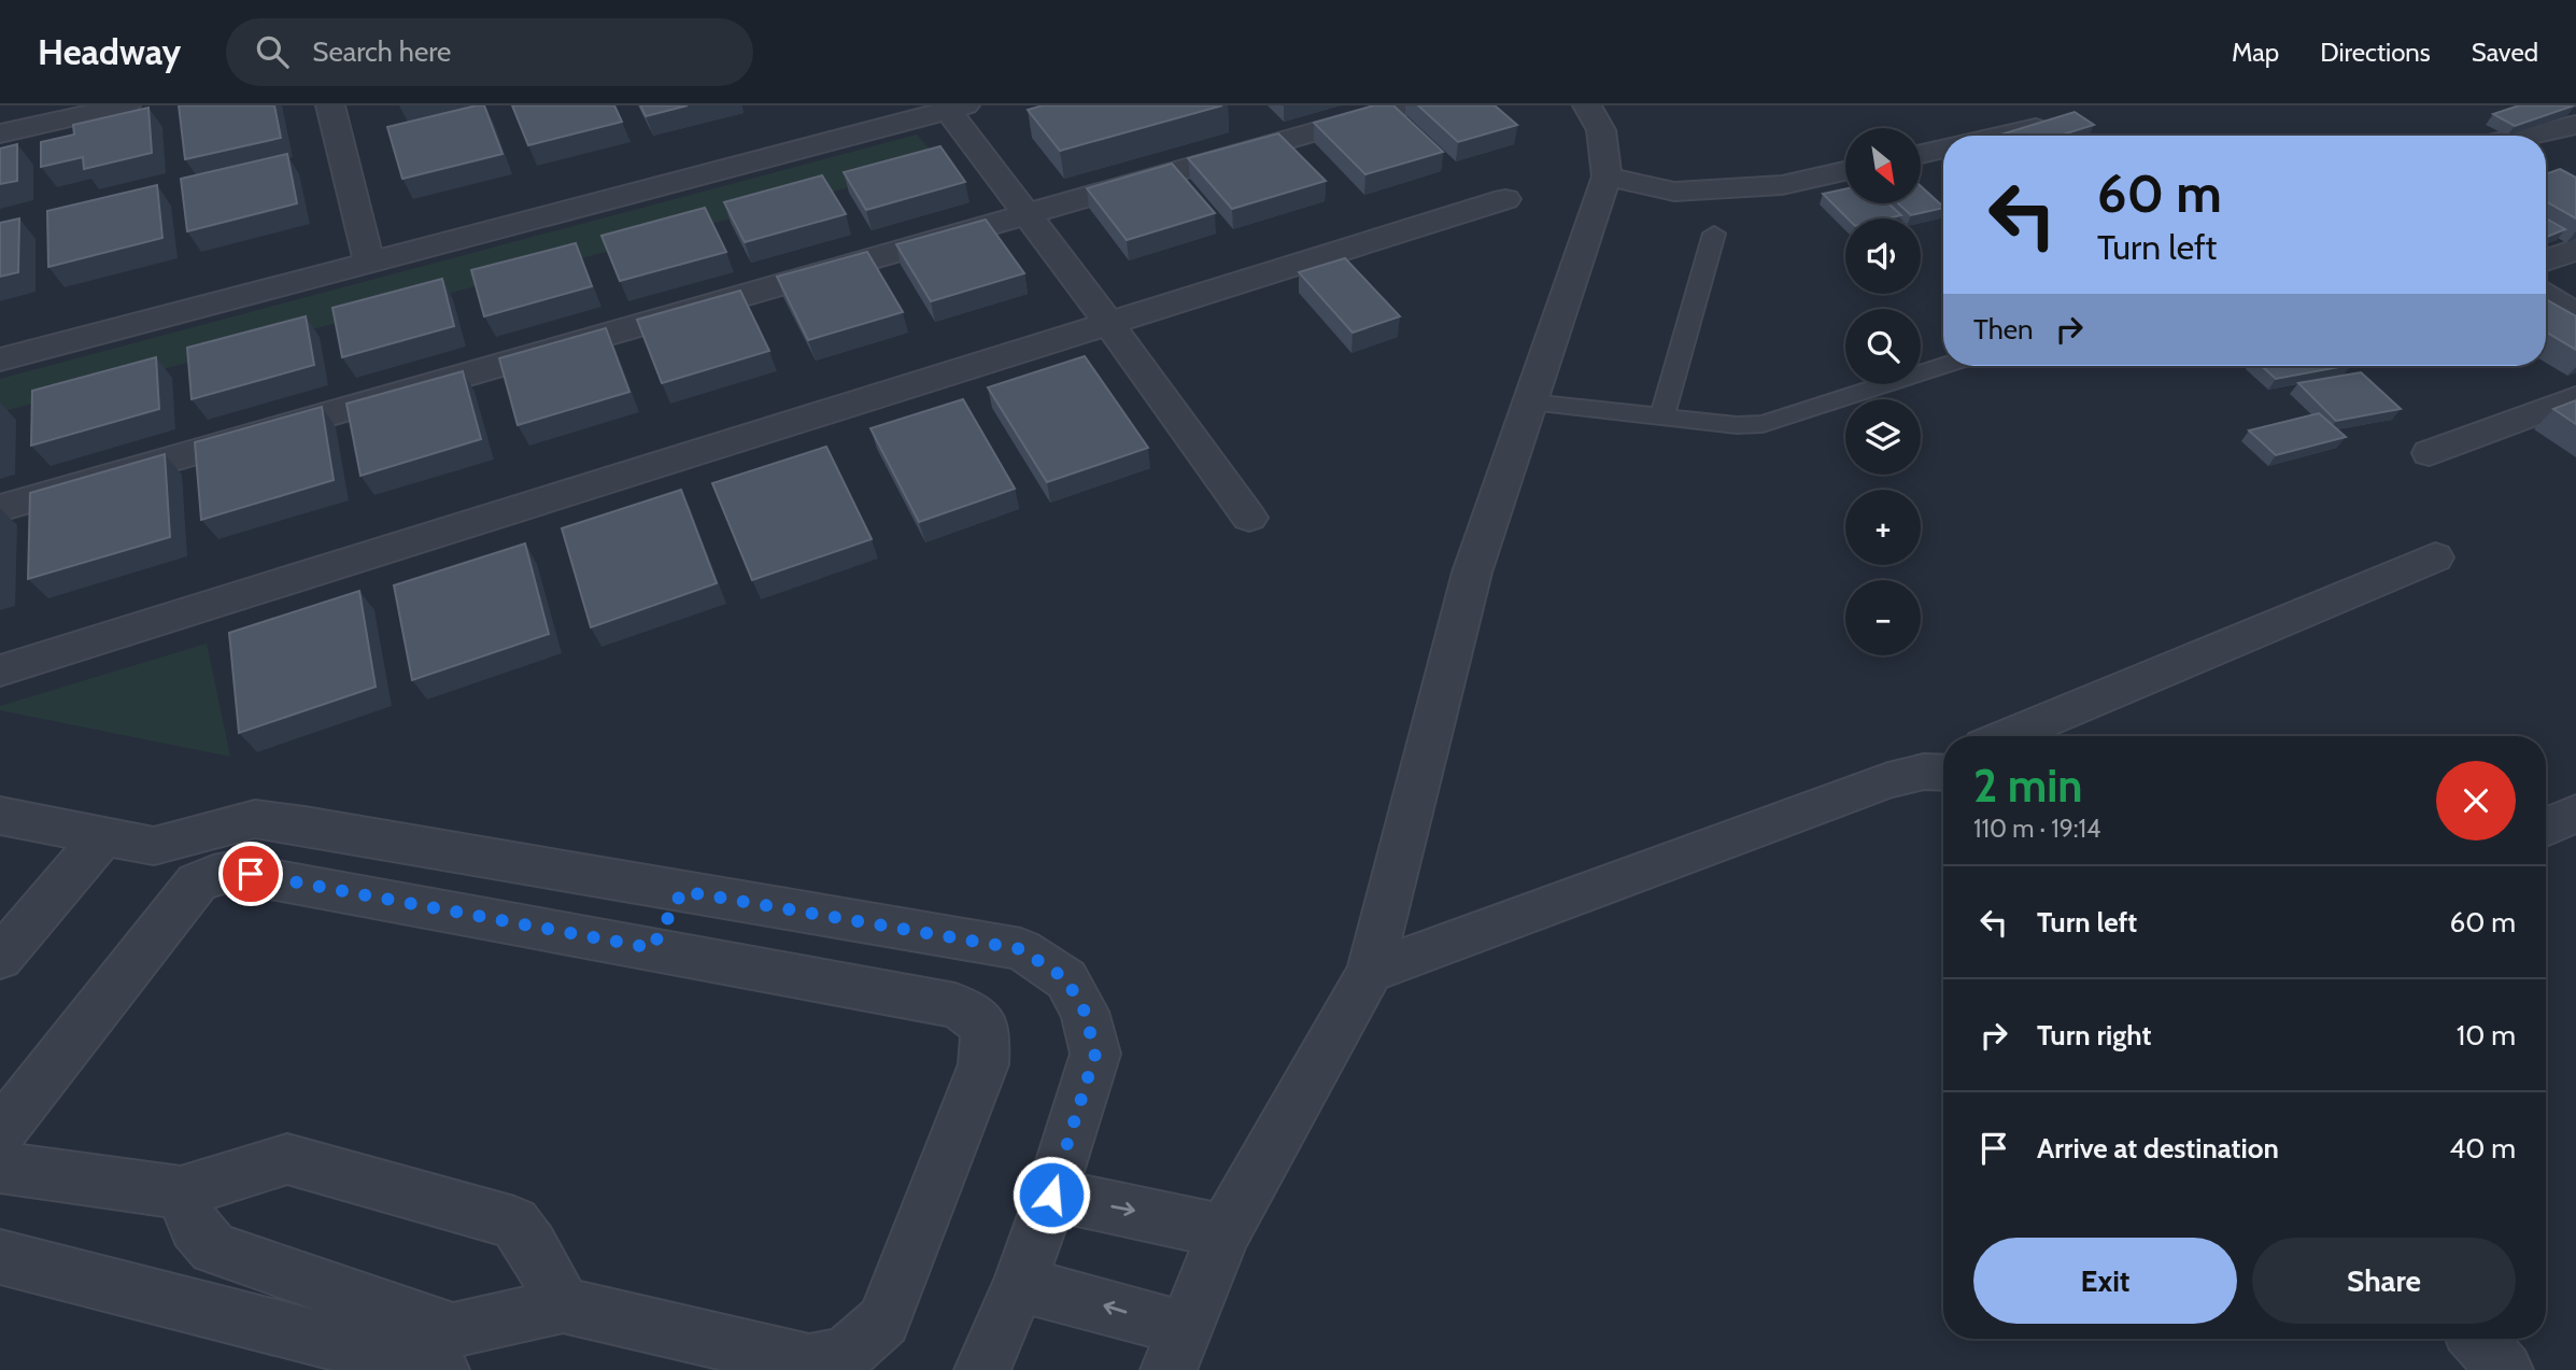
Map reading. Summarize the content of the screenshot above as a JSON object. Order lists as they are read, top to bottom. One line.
{"north":"bottom right","page":{"header":"Headway","search":"Search here","nav":["Map","Directions","Saved"],"map_buttons":["+","−"],"turn":["60 m","Turn left"],"then":"Then","heading":["2 min","110 m · 19:14"],"list":[{"name":"Turn left","value":"60 m"},{"name":"Turn right","value":"10 m"},{"name":"Arrive at destination","value":"40 m"}],"buttons":["Exit","Share"]}}
